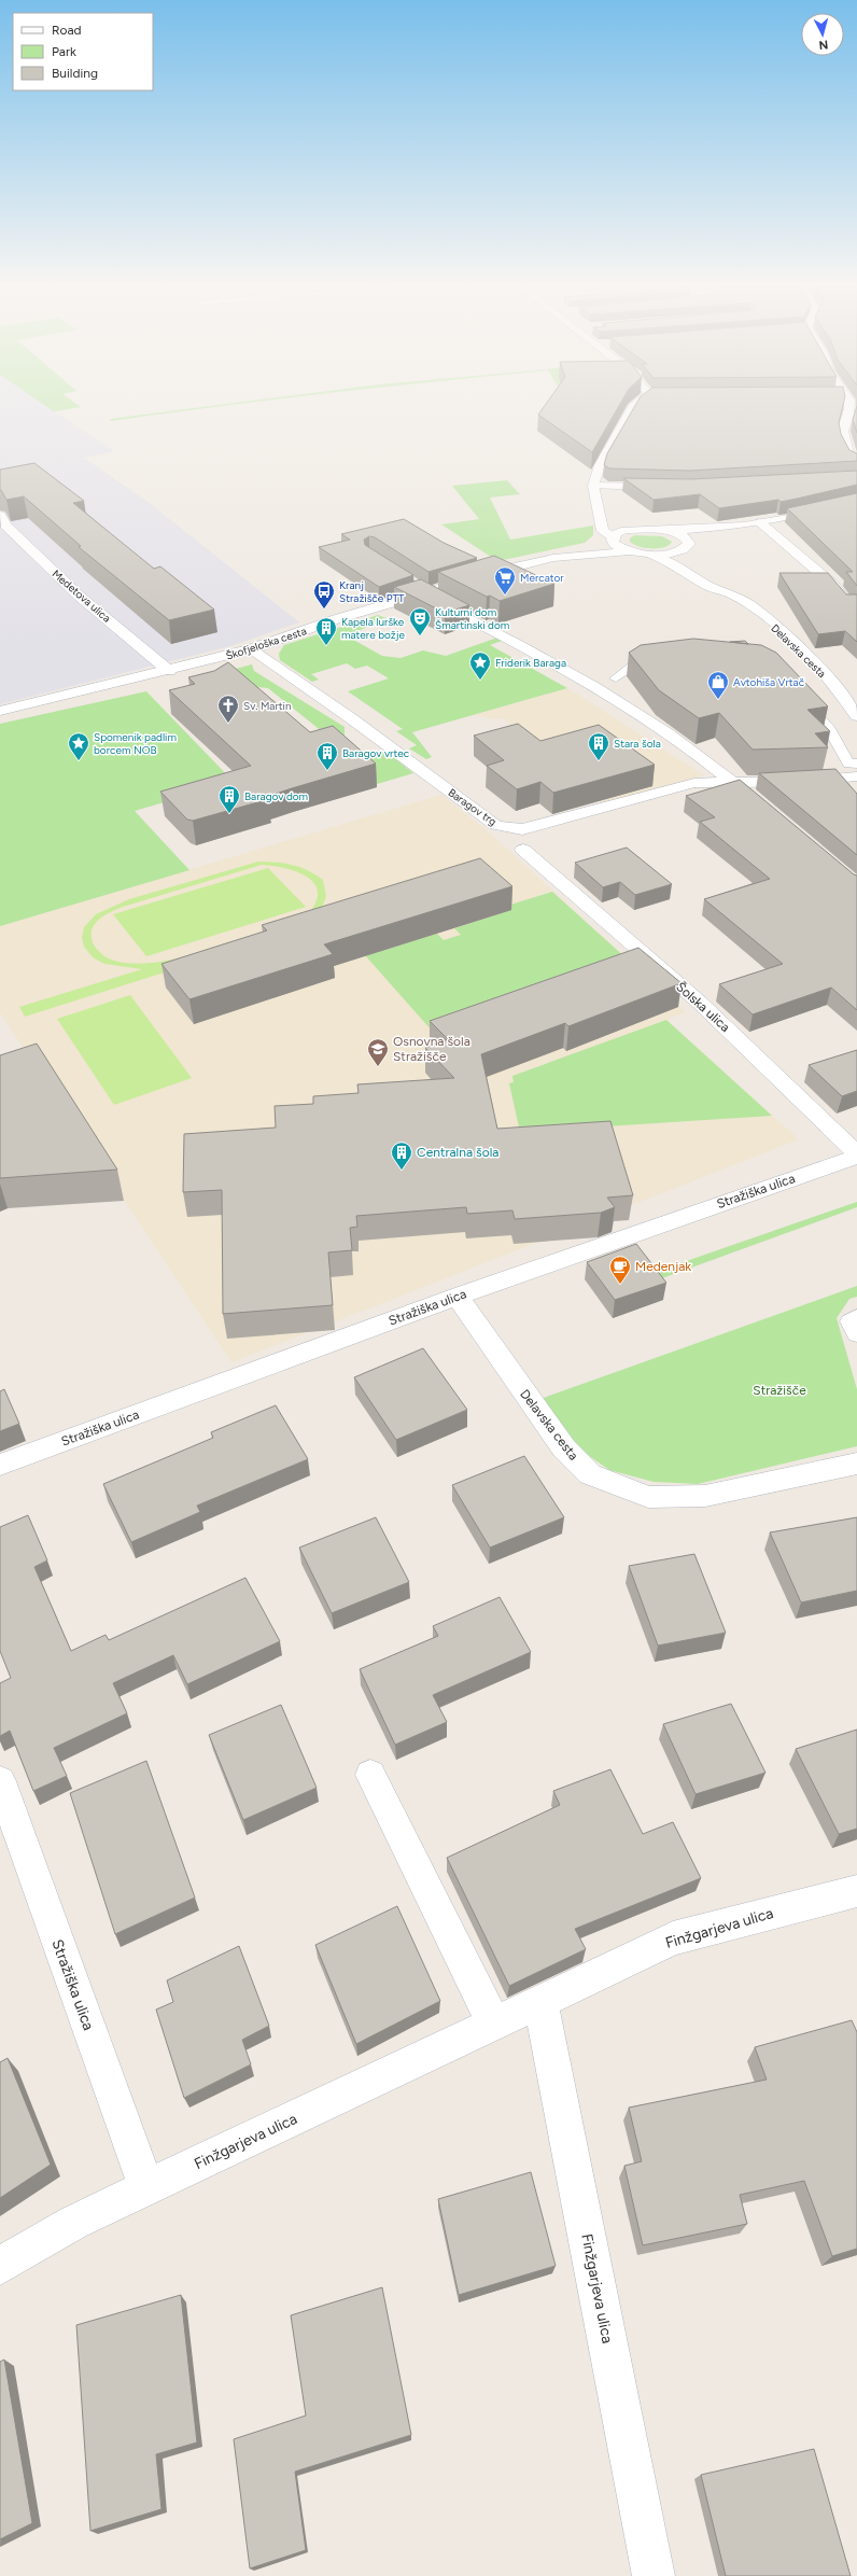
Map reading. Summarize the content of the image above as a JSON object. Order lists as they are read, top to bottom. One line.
{"streets":{"street":["Medetova ulica","Škofjeloška cesta","Delavska cesta","Baragov trg","Šolska ulica","Stražiška ulica","Finžgarjeva ulica"]},"crossings":[["Medetova ulica","Škofjeloška cesta"],["Škofjeloška cesta","Delavska cesta"],["Škofjeloška cesta","Baragov trg"],["Delavska cesta","Stražiška ulica"],["Stražiška ulica","Finžgarjeva ulica"]],"parks":["Stražišče"],"places":{"supermarket":["Mercator"],"bus stop":["Kranj Stražišče PTT"],"theatre":["Kulturni dom Šmartinski dom"],"building":["Kapela lurške matere božje","Stara šola","Baragov vrtec","Baragov dom","Centralna šola"],"place":["Friderik Baraga","Spomenik padlim borcem NOB"],"shop":["Avtohiša Vrtač"],"church":["Sv. Martin"],"school or university":["Osnovna šola Stražišče"],"cafe":["Medenjak"]},"legend":["Road","Park","Building"],"north":"bottom"}
